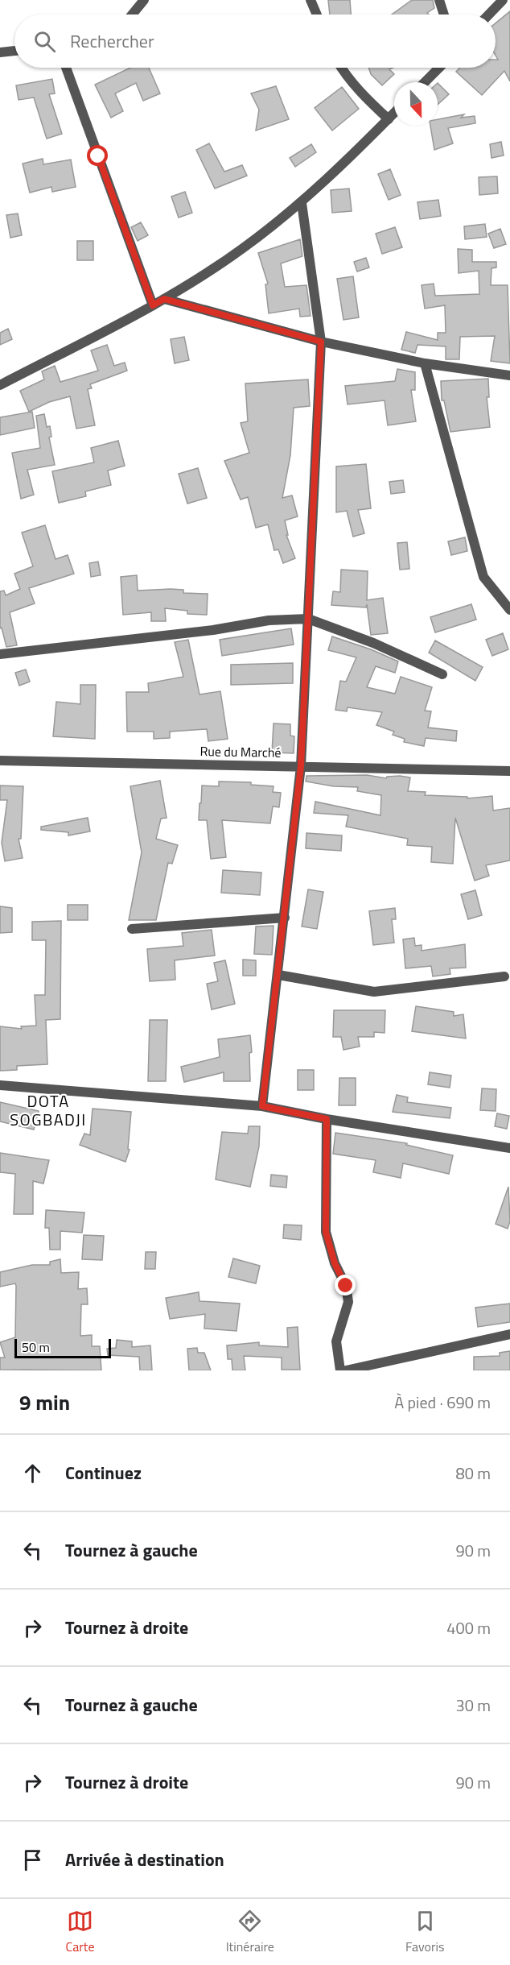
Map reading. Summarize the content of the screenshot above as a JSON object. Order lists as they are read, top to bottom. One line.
{"streets":{"street":["Rue du Marché"]},"districts":["DOTA SOGBADJI"],"scale_bar":"50 m","north":"bottom","page":{"search":"Rechercher","scale":"50 m","heading":["9 min","À pied · 690 m"],"list":[["Continuez","80 m"],["Tournez à gauche","90 m"],["Tournez à droite","400 m"],["Tournez à gauche","30 m"],["Tournez à droite","90 m"],"Arrivée à destination"],"nav":["Carte","Itinéraire","Favoris"]}}
